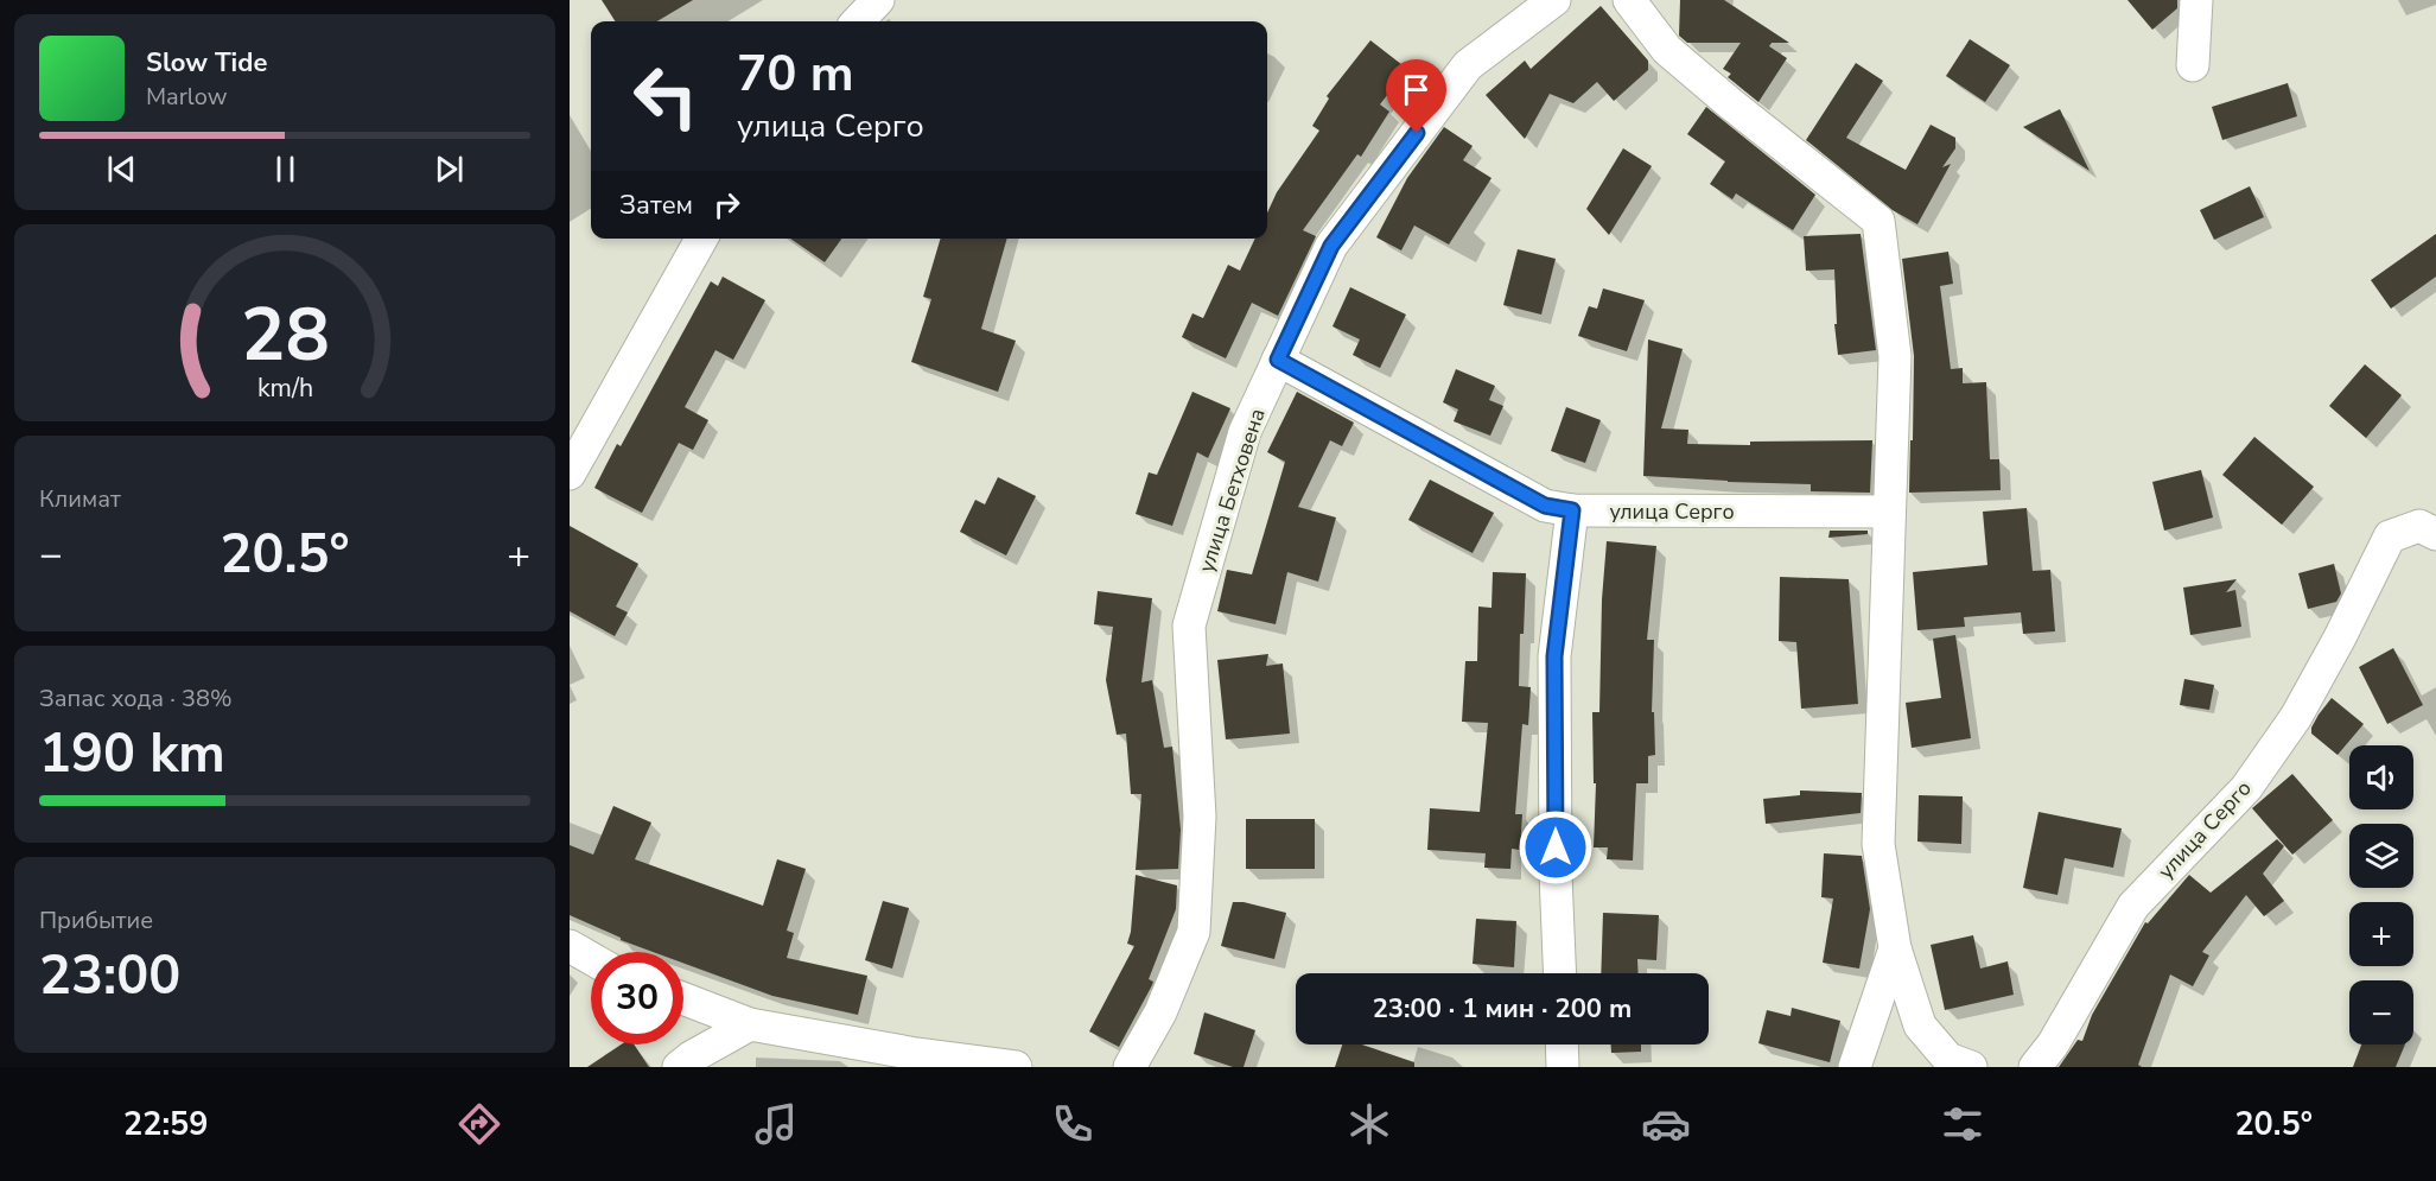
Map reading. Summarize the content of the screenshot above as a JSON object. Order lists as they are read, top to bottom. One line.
{"streets":{"street":["улица Бетховена","улица Серго"]},"crossings":[["улица Бетховена","улица Серго"]],"page":{"turn":["70 m","улица Серго"],"song":["Slow Tide","Marlow"],"then":"Затем","tile":["Климат",["Запас хода · 38%","190 km"],["Прибытие","23:00"]],"heat":["−","20.5°","+"],"map_buttons":["+","−"],"limit":"30","trip":"23:00 · 1 мин · 200 m","tabs":["22:59","20.5°"],"gauge":["28","km/h"]}}
